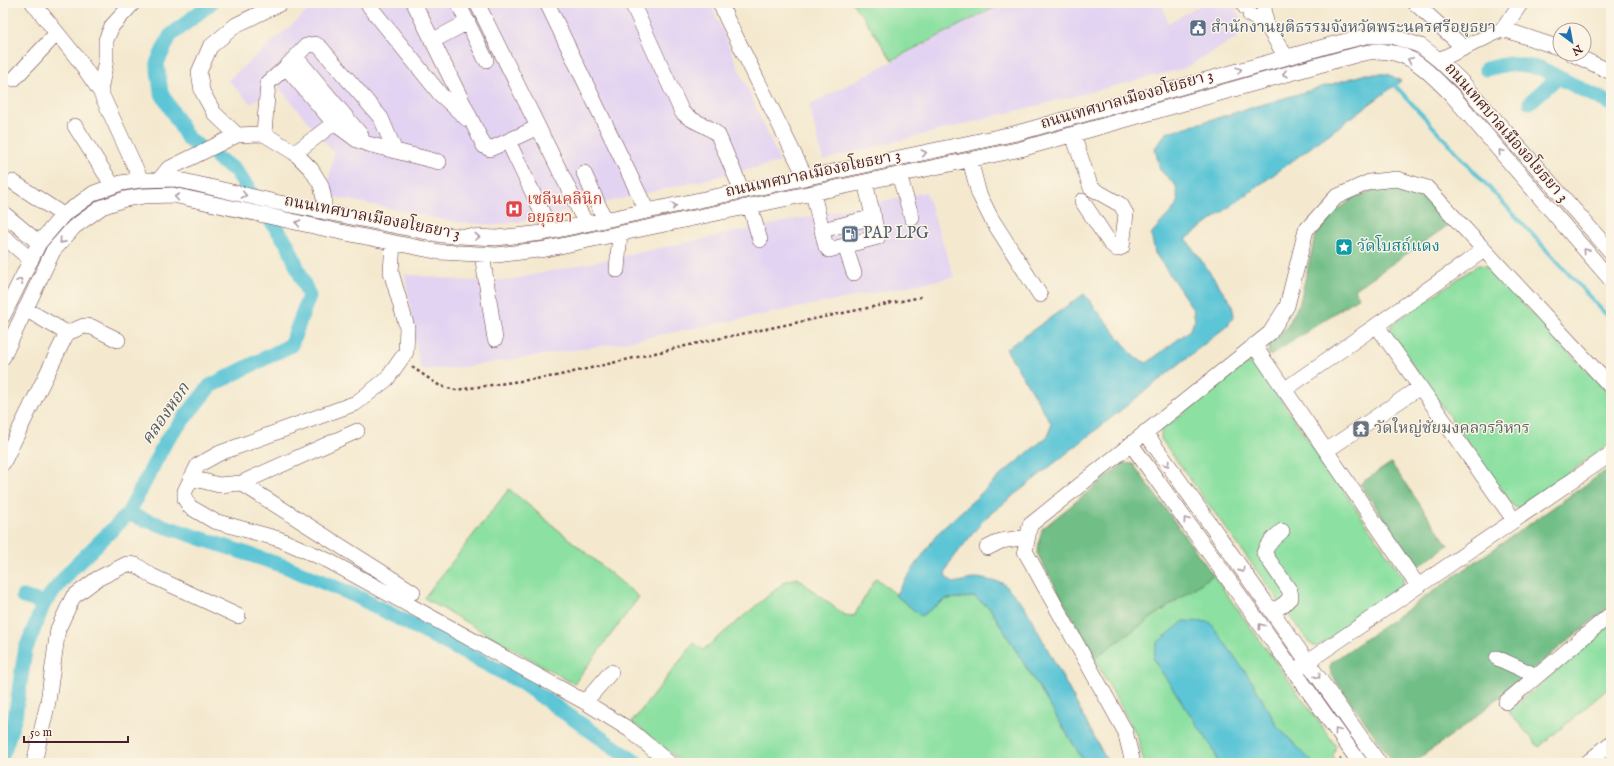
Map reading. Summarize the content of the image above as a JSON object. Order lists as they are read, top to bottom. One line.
{"streets":{"street":["ถนนเทศบาลเมืองอโยธยา 3"]},"water":["คลองหอก"],"places":{"public building":["สำนักงานยุติธรรมจังหวัดพระนครศรีอยุธยา"],"hospital":["เซลีนคลินิก อยุธยา"],"fuel station":["PAP LPG"],"place":["วัดโบสถ์แดง"],"temple":["วัดใหญ่ชัยมงคลวรวิหาร"]},"scale_bar":"50 m","north":"bottom right"}
